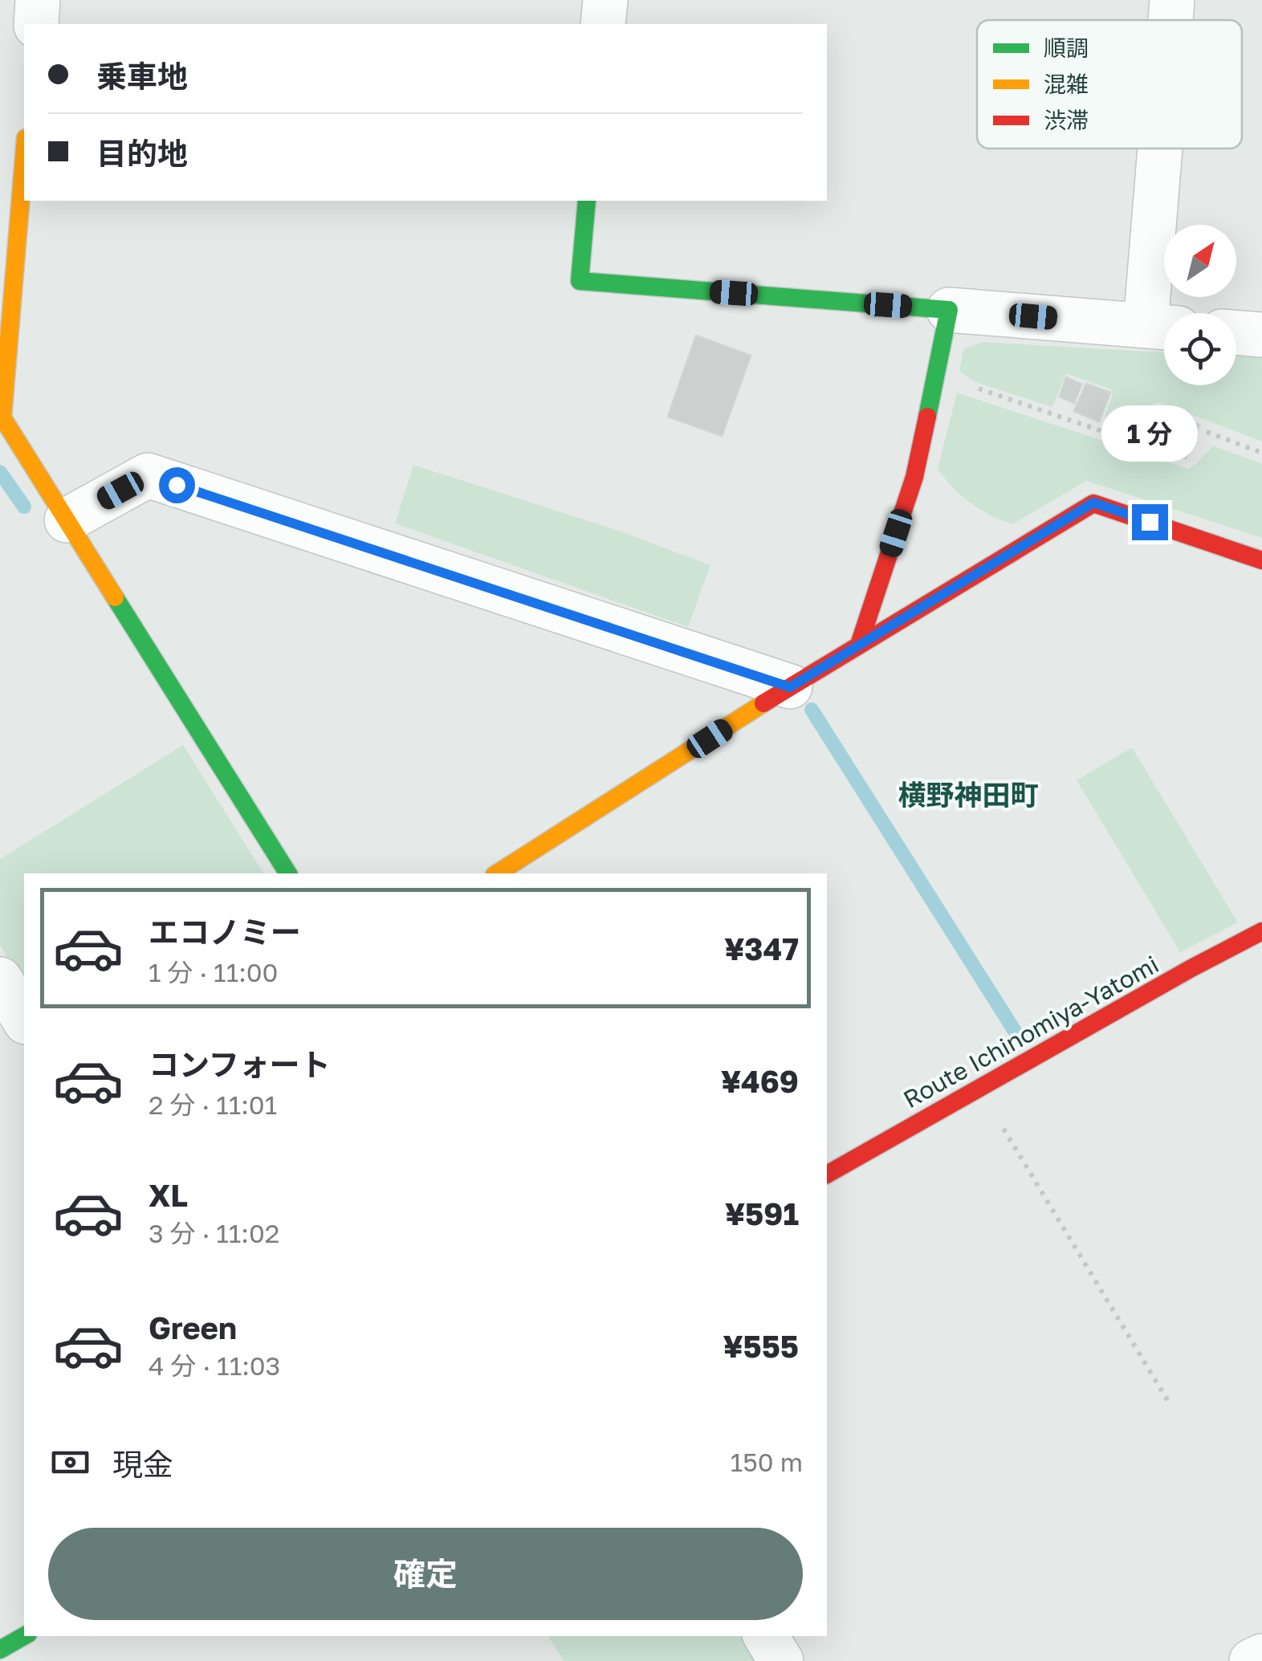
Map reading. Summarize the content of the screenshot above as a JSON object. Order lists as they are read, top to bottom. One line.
{"streets":{"street":["Route Ichinomiya-Yatomi"]},"districts":["横野神田町"],"legend":["順調","混雑","渋滞"],"north":"top right","page":{"banner":["乗車地","目的地"],"bubble":"1 分","list":[{"name":"エコノミー","note":"1 分 · 11:00","value":"¥347"},{"name":"コンフォート","note":"2 分 · 11:01","value":"¥469"},{"name":"XL","note":"3 分 · 11:02","value":"¥591"},{"name":"Green","note":"4 分 · 11:03","value":"¥555"}],"pay":["現金","150 m"],"buttons":"確定"}}
